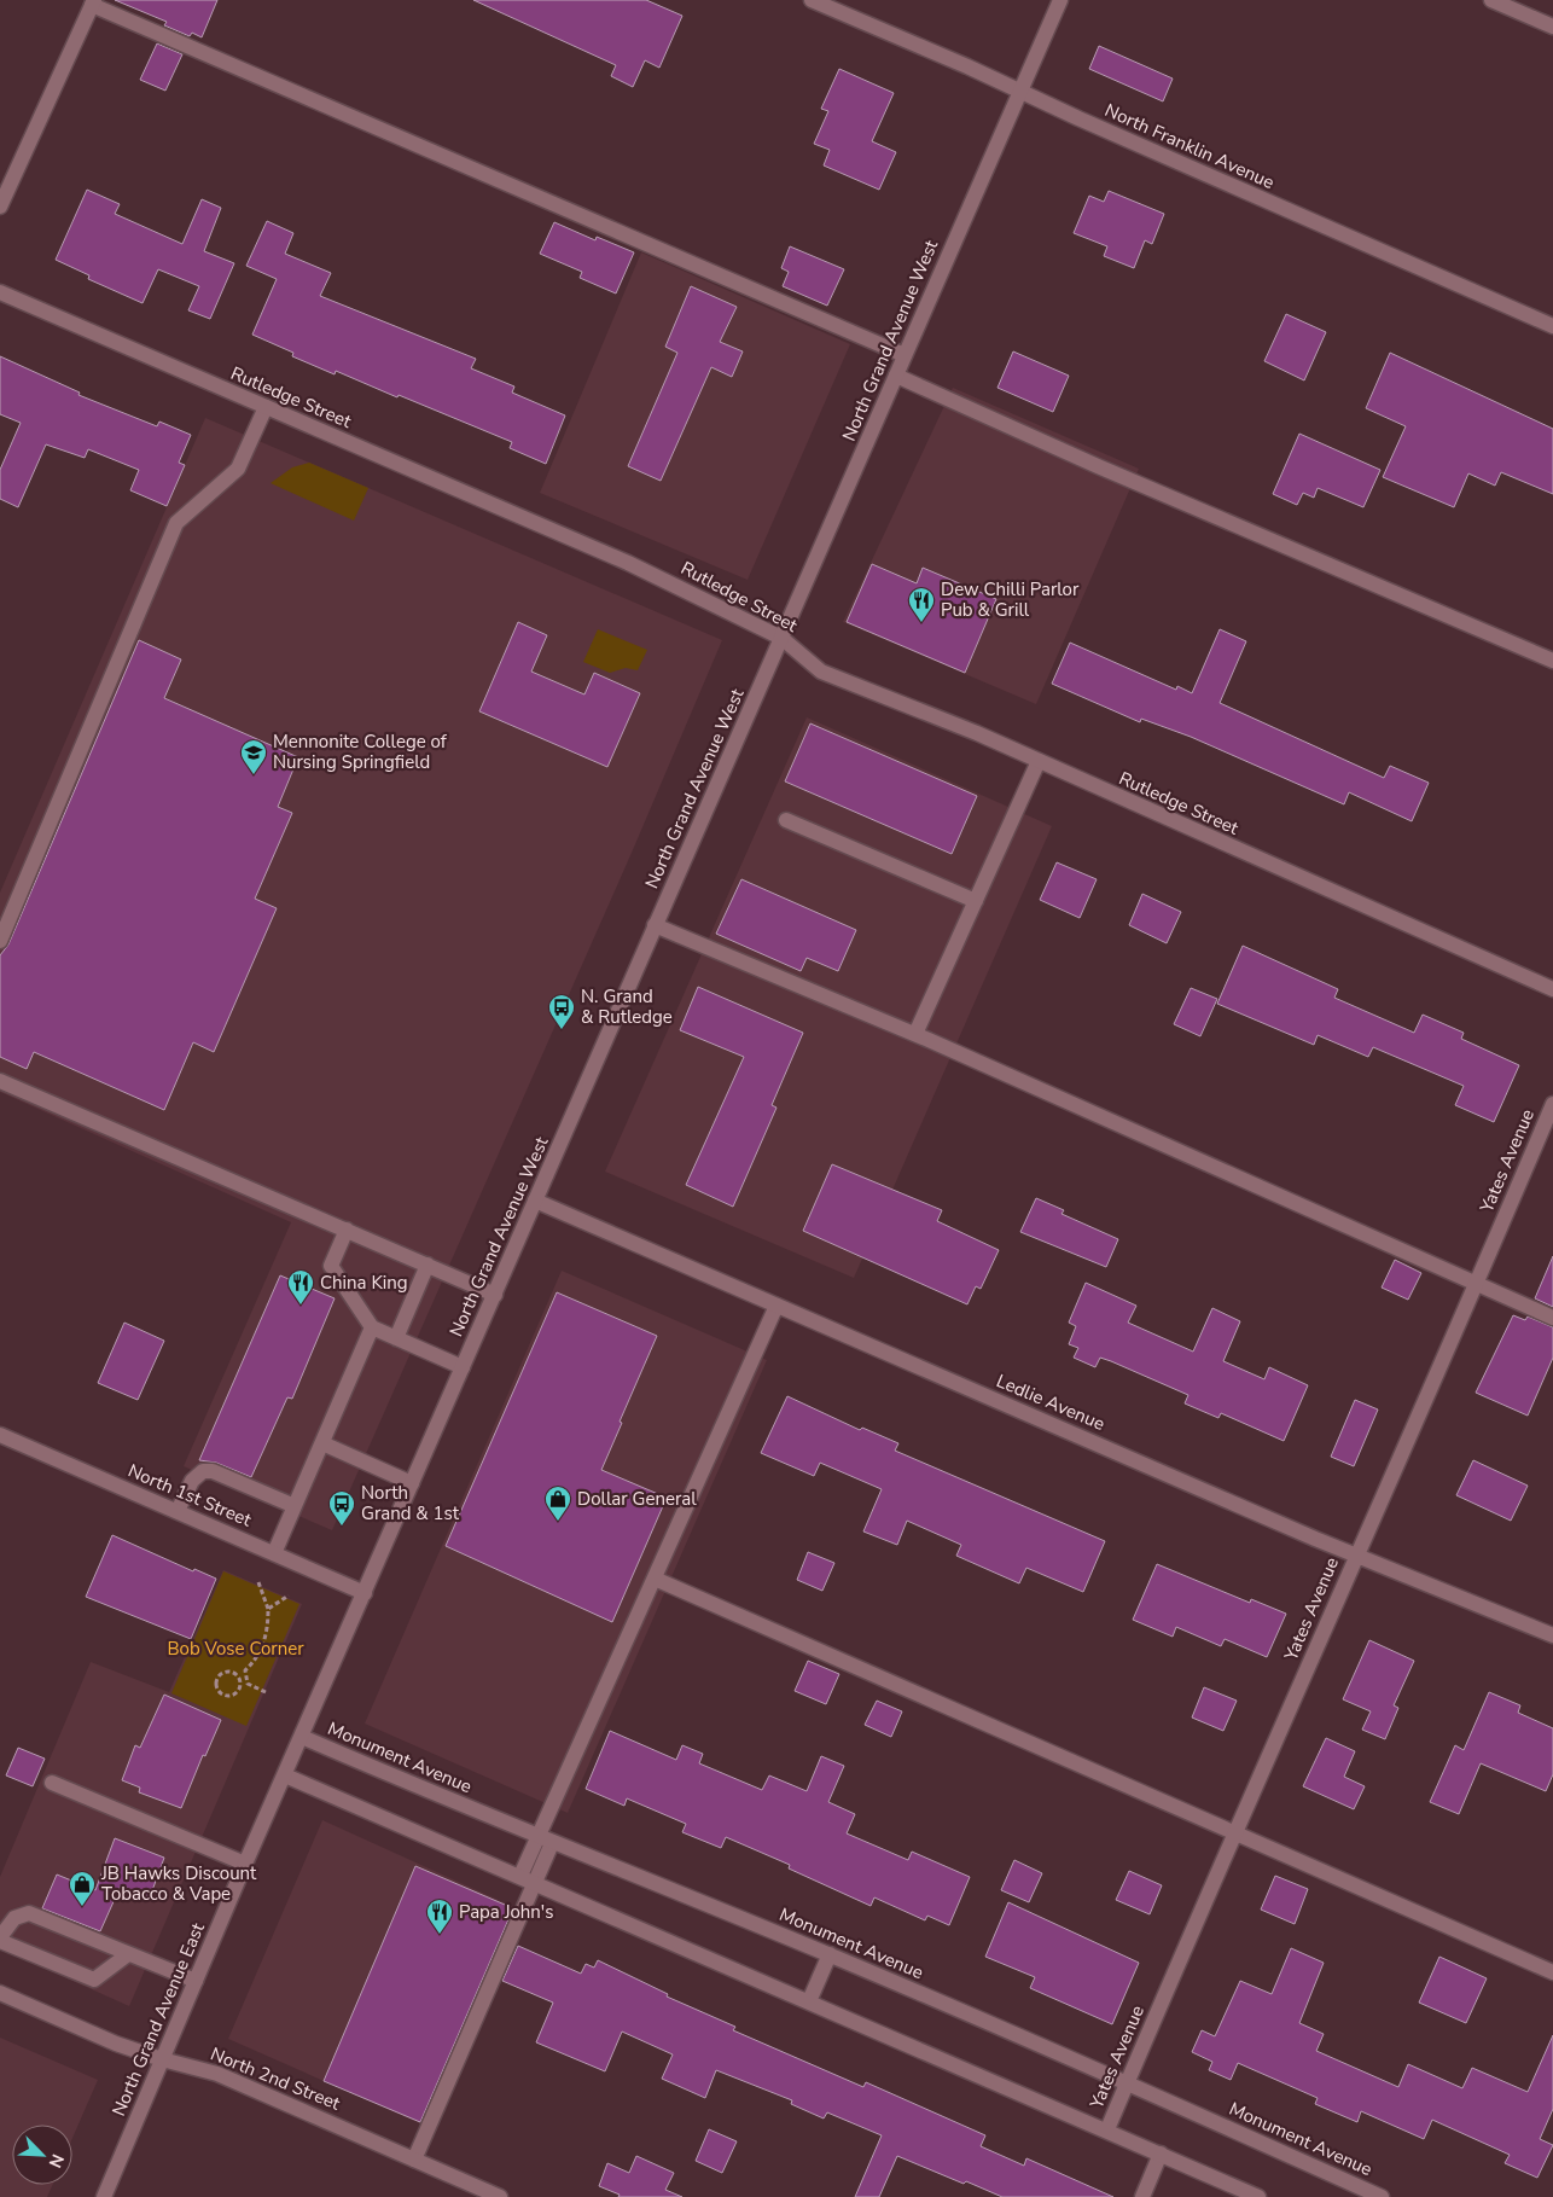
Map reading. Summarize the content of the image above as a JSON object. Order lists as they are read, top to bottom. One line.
{"streets":{"street":["North Franklin Avenue","North Grand Avenue West","Rutledge Street","Yates Avenue","Ledlie Avenue","North 1st Street","Monument Avenue","North Grand Avenue East","North 2nd Street"]},"crossings":[["North Franklin Avenue","North Grand Avenue West"],["North Grand Avenue West","Rutledge Street"],["North Grand Avenue West","Ledlie Avenue"],["North Grand Avenue West","North 1st Street"],["North Grand Avenue West","North Grand Avenue East"],["Yates Avenue","Ledlie Avenue"],["Yates Avenue","Monument Avenue"],["North 1st Street","North Grand Avenue East"],["Monument Avenue","North Grand Avenue East"],["North Grand Avenue East","North 2nd Street"]],"parks":["Bob Vose Corner"],"places":{"restaurant":["Dew Chilli Parlor Pub & Grill","China King","Papa John's"],"school or university":["Mennonite College of Nursing Springfield"],"bus stop":["N. Grand & Rutledge","North Grand & 1st"],"shop":["Dollar General","JB Hawks Discount Tobacco & Vape"]},"north":"bottom right"}
